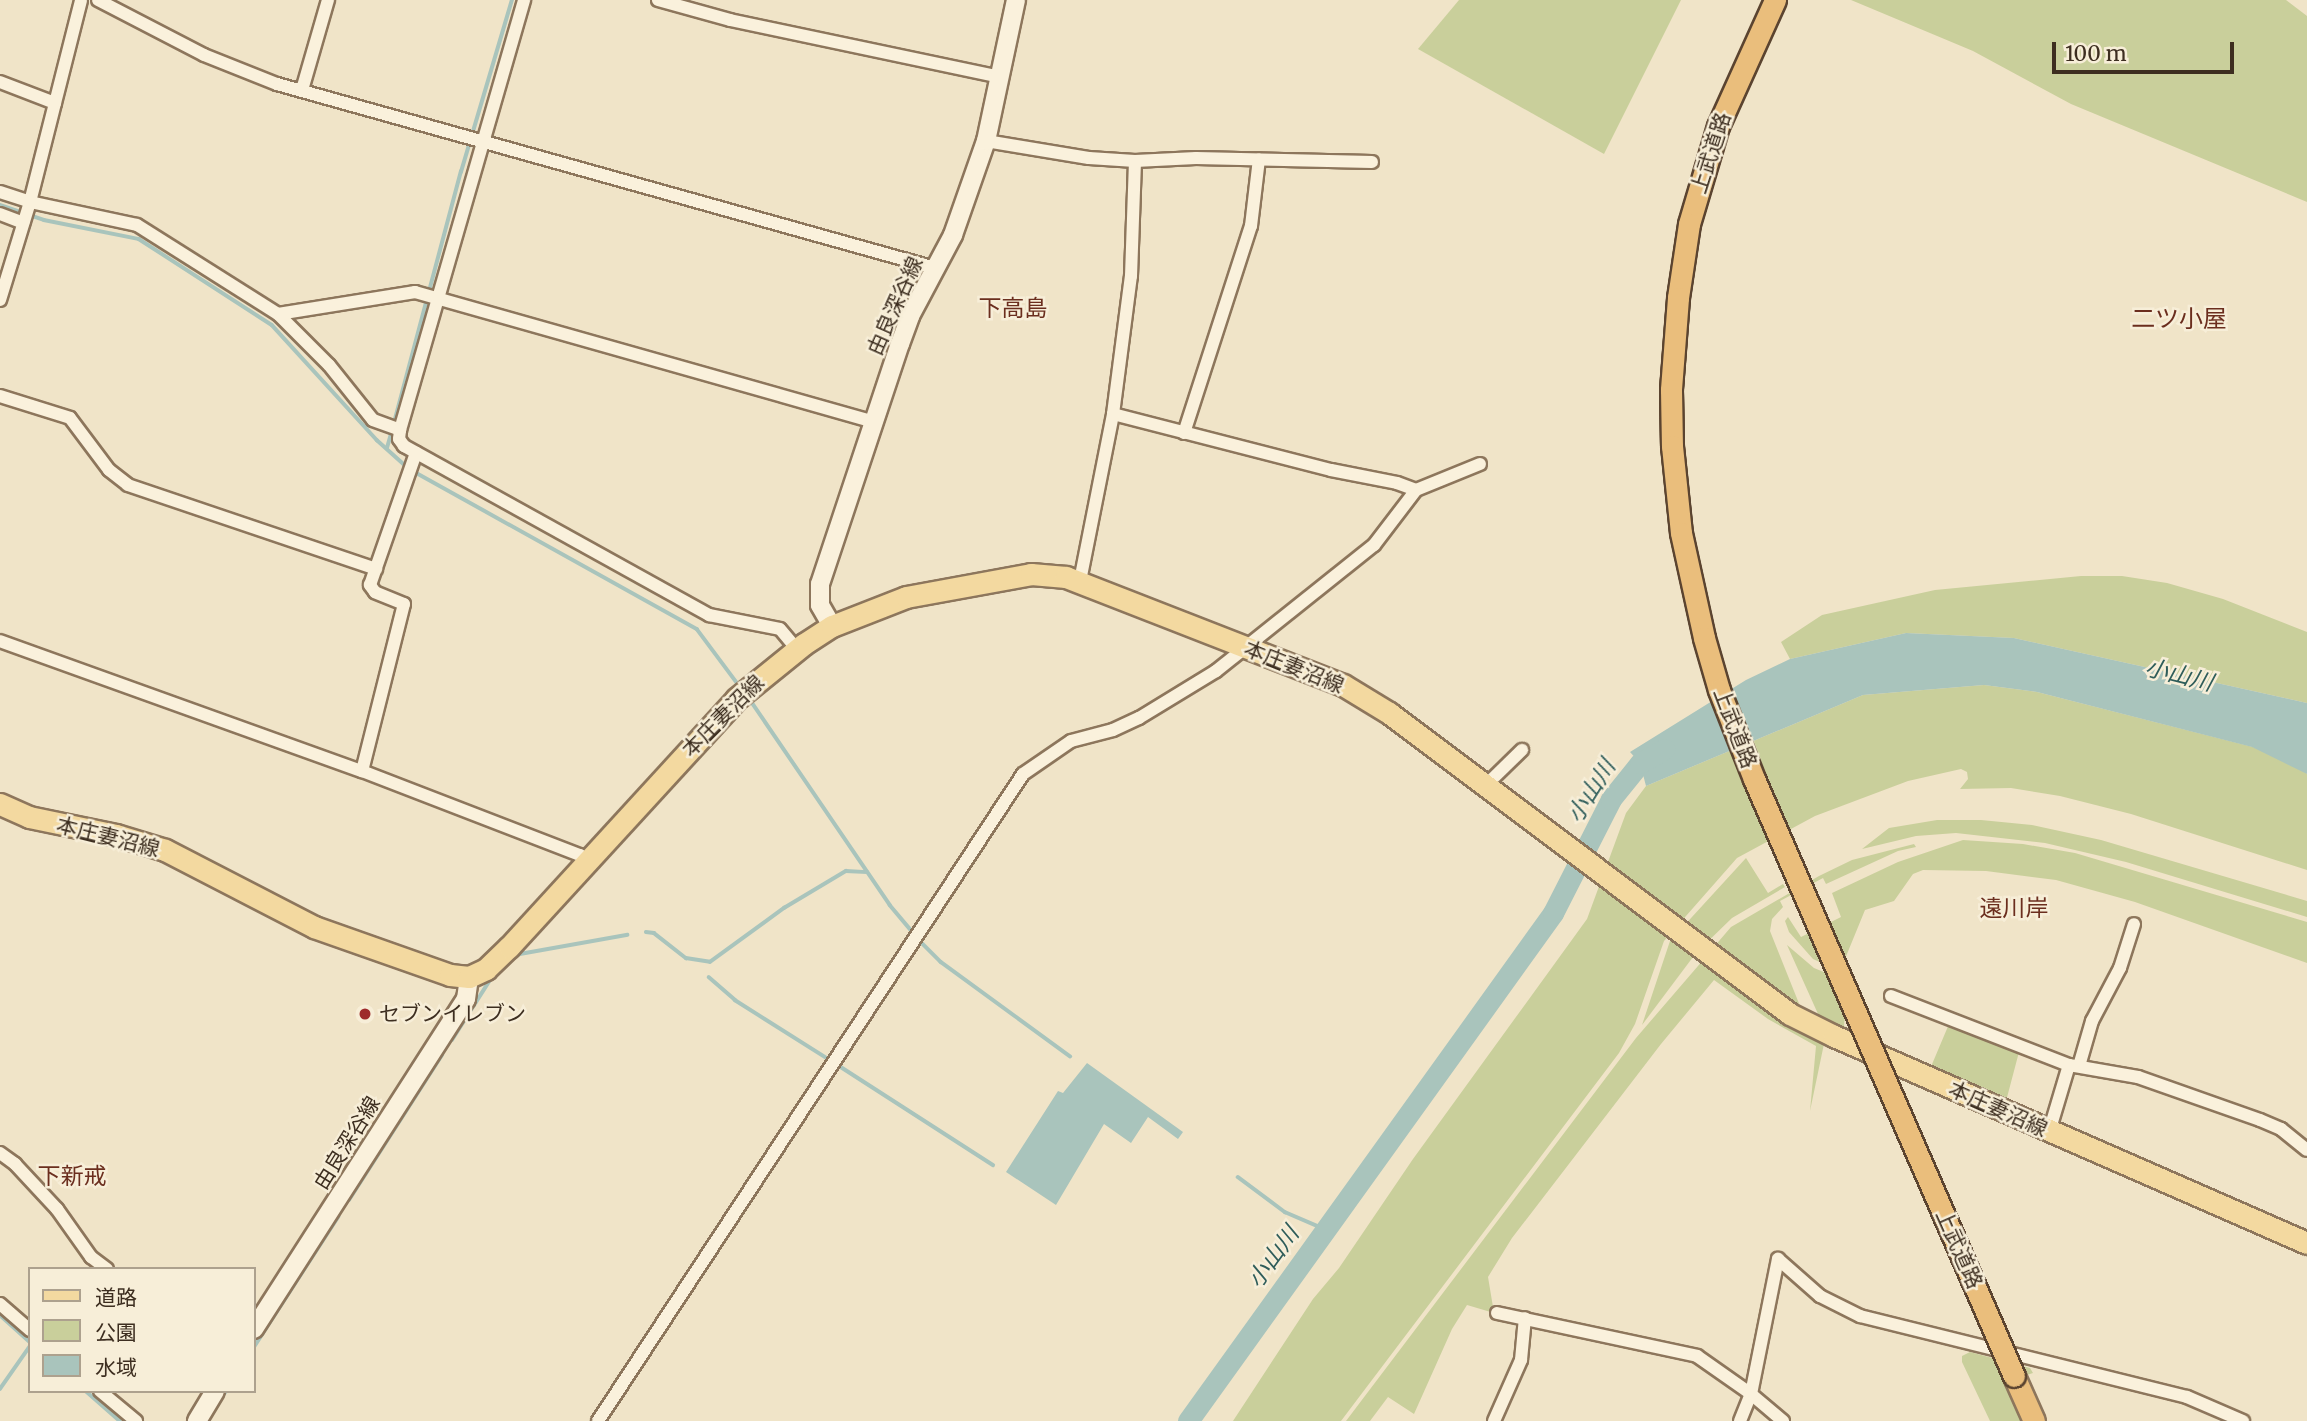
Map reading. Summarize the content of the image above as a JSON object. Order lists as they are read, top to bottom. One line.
{"streets":{"highway":["上武道路"],"main road":["由良深谷線","本庄妻沼線"]},"crossings":[["由良深谷線","本庄妻沼線"]],"districts":["下高島","二ツ小屋","遠川岸","下新戒"],"water":["小山川"],"places":["セブンイレブン"],"legend":["道路","公園","水域"],"scale_bar":"100 m"}
